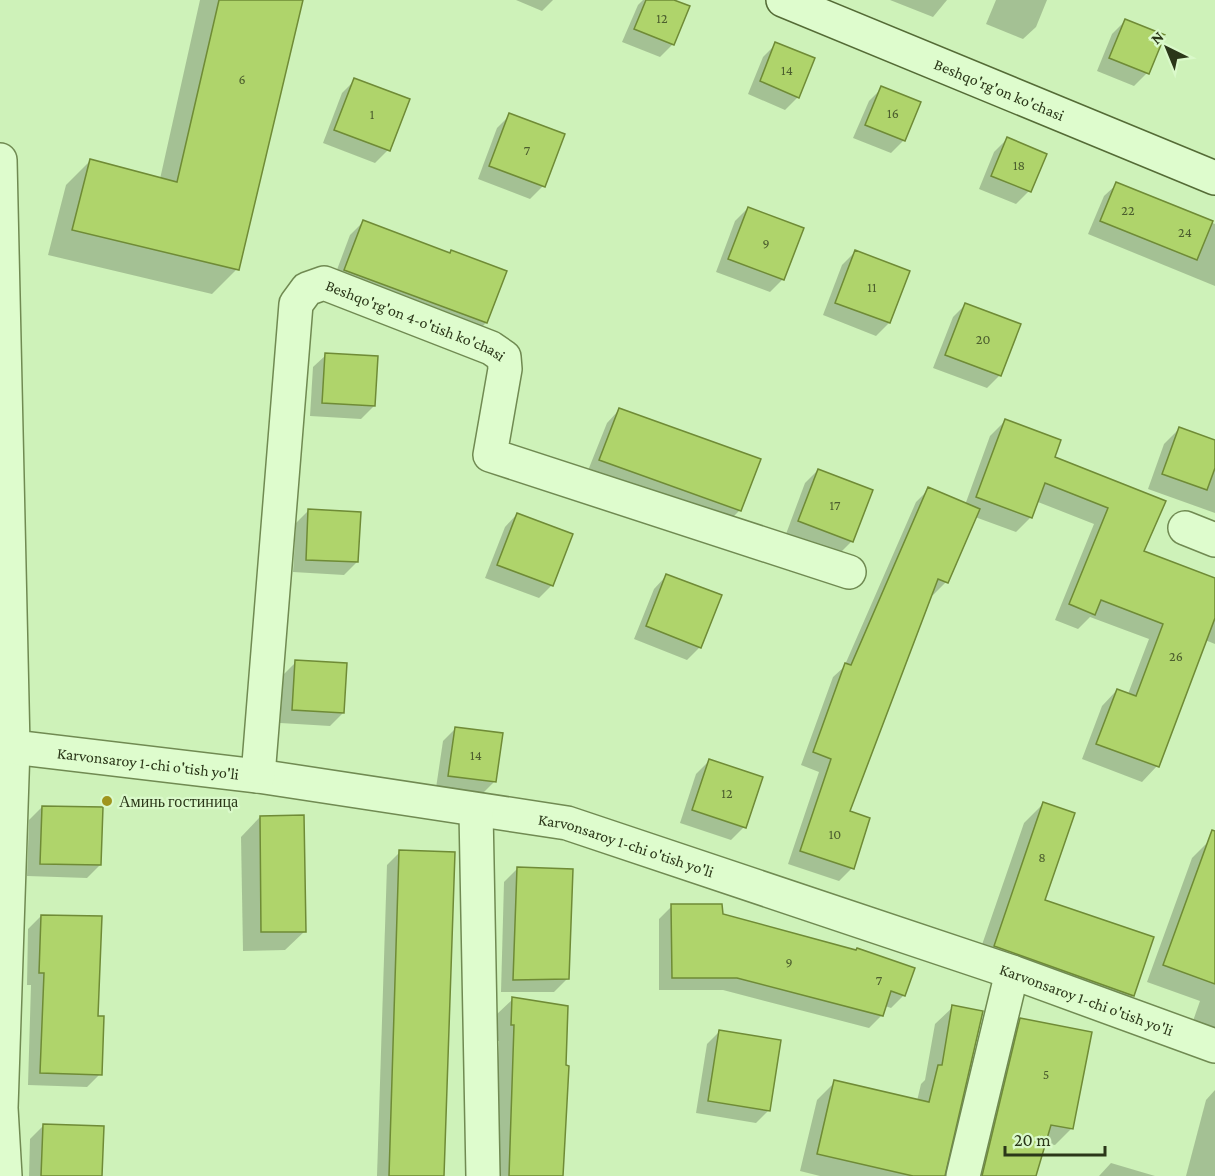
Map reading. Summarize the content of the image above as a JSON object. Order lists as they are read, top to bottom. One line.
{"streets":{"street":["Beshqo'rg'on ko'chasi","Beshqo'rg'on 4-o'tish ko'chasi","Karvonsaroy 1-chi o'tish yo'li"]},"crossings":[["Beshqo'rg'on 4-o'tish ko'chasi","Karvonsaroy 1-chi o'tish yo'li"]],"places":["Аминь гостиница"],"house_numbers":["12","14","6","16","1","7","18","22","24","9","11","20","17","26","14","12","10","8","9","7","5"],"scale_bar":"20 m","north":"top left"}
